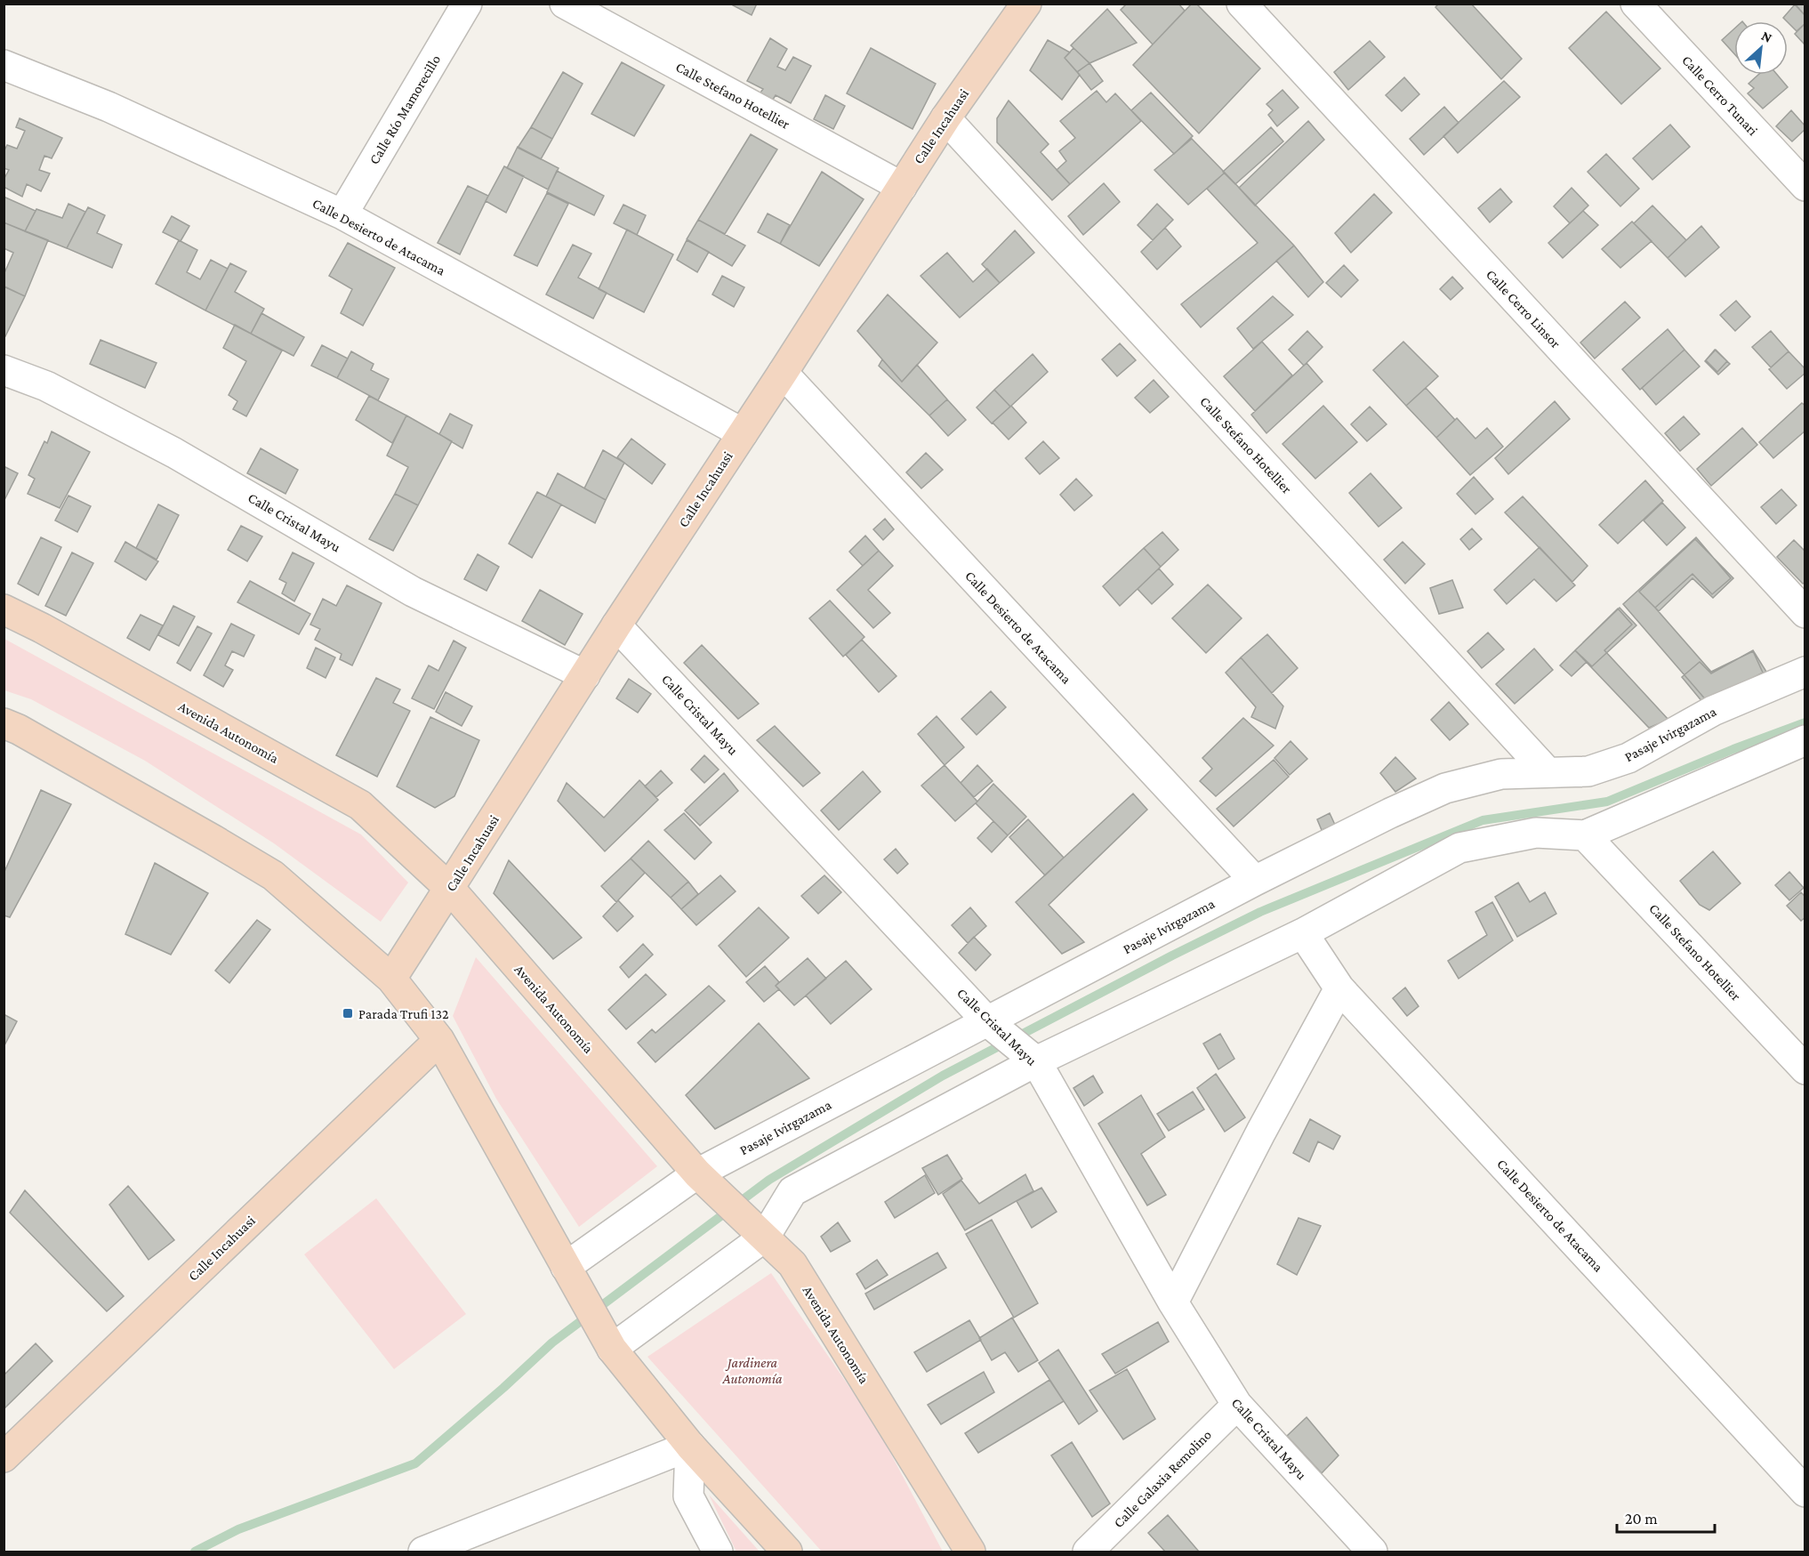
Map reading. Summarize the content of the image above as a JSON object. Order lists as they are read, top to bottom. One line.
{"streets":{"street":["Calle Stefano Hotellier","Calle Cerro Tunari","Calle Río Mamorecillo","Calle Incahuasi","Calle Desierto de Atacama","Calle Cerro Linsor","Calle Cristal Mayu","Avenida Autonomía","Pasaje Ivirgazama","Calle Galaxia Remolino"]},"crossings":[["Calle Stefano Hotellier","Calle Incahuasi"],["Calle Stefano Hotellier","Pasaje Ivirgazama"],["Calle Río Mamorecillo","Calle Desierto de Atacama"],["Calle Incahuasi","Calle Desierto de Atacama"],["Calle Incahuasi","Calle Cristal Mayu"],["Calle Incahuasi","Avenida Autonomía"],["Calle Desierto de Atacama","Pasaje Ivirgazama"],["Calle Cristal Mayu","Pasaje Ivirgazama"],["Calle Cristal Mayu","Calle Galaxia Remolino"],["Avenida Autonomía","Pasaje Ivirgazama"]],"parks":["Jardinera Autonomía"],"places":{"transit":["Parada Trufi 132"]},"scale_bar":"20 m","north":"top right"}
